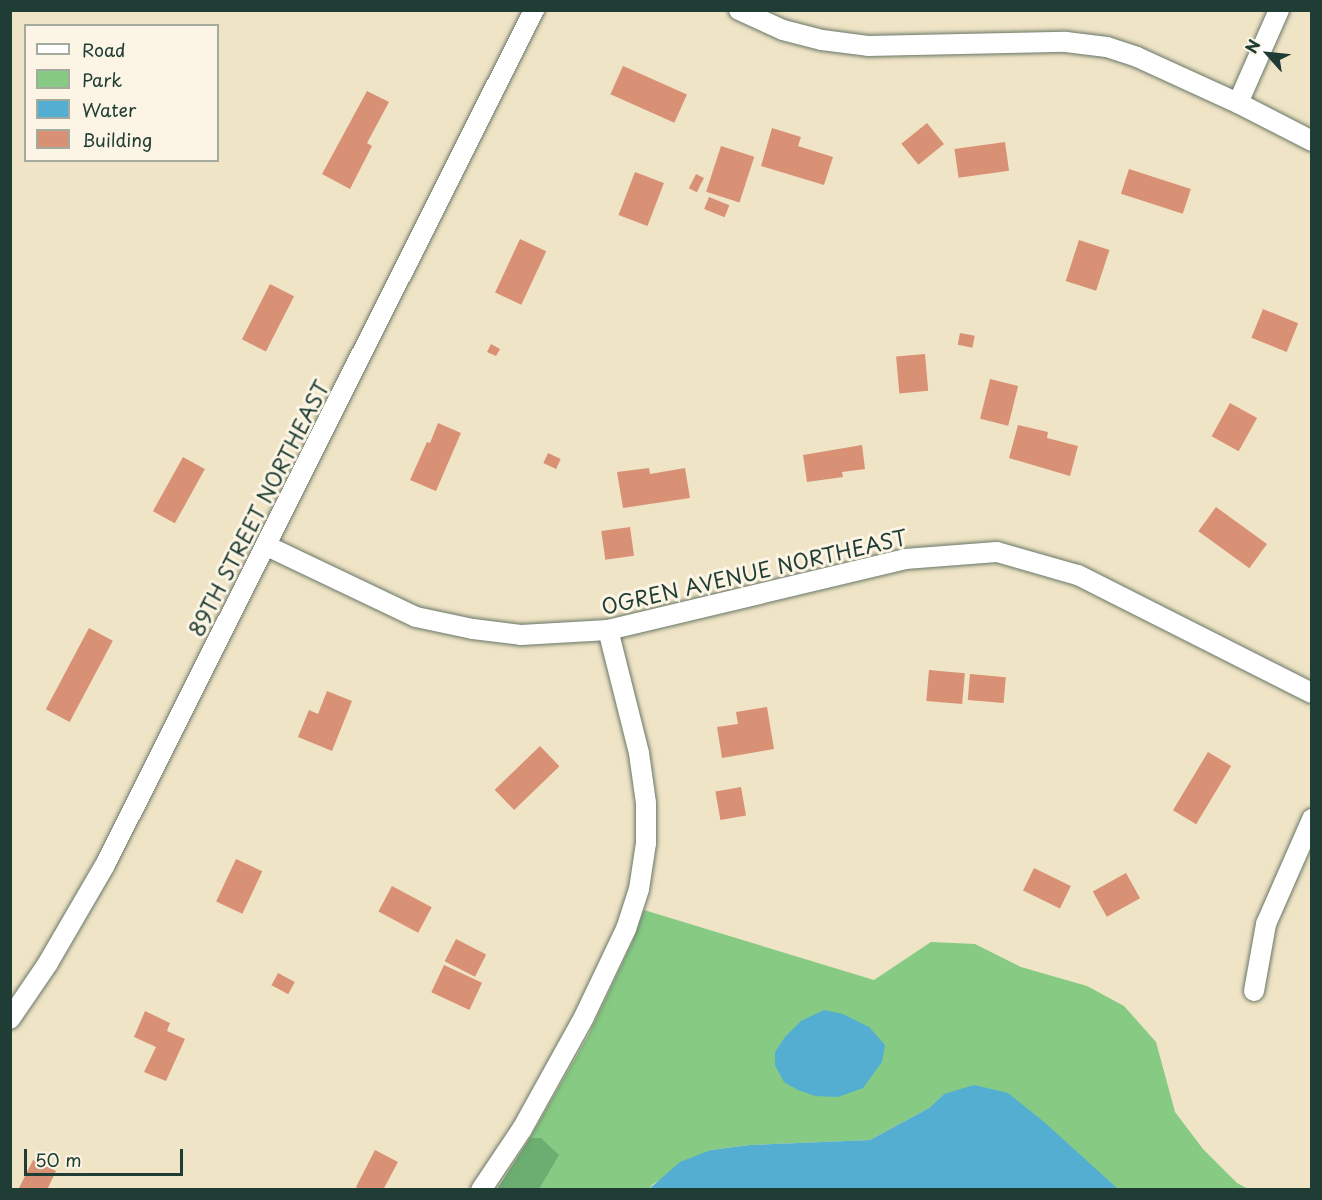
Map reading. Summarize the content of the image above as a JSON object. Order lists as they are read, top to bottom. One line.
{"streets":{"street":["89TH STREET NORTHEAST","OGREN AVENUE NORTHEAST"]},"crossings":[["89TH STREET NORTHEAST","OGREN AVENUE NORTHEAST"]],"legend":["Road","Park","Water","Building"],"scale_bar":"50 m","north":"top left"}
